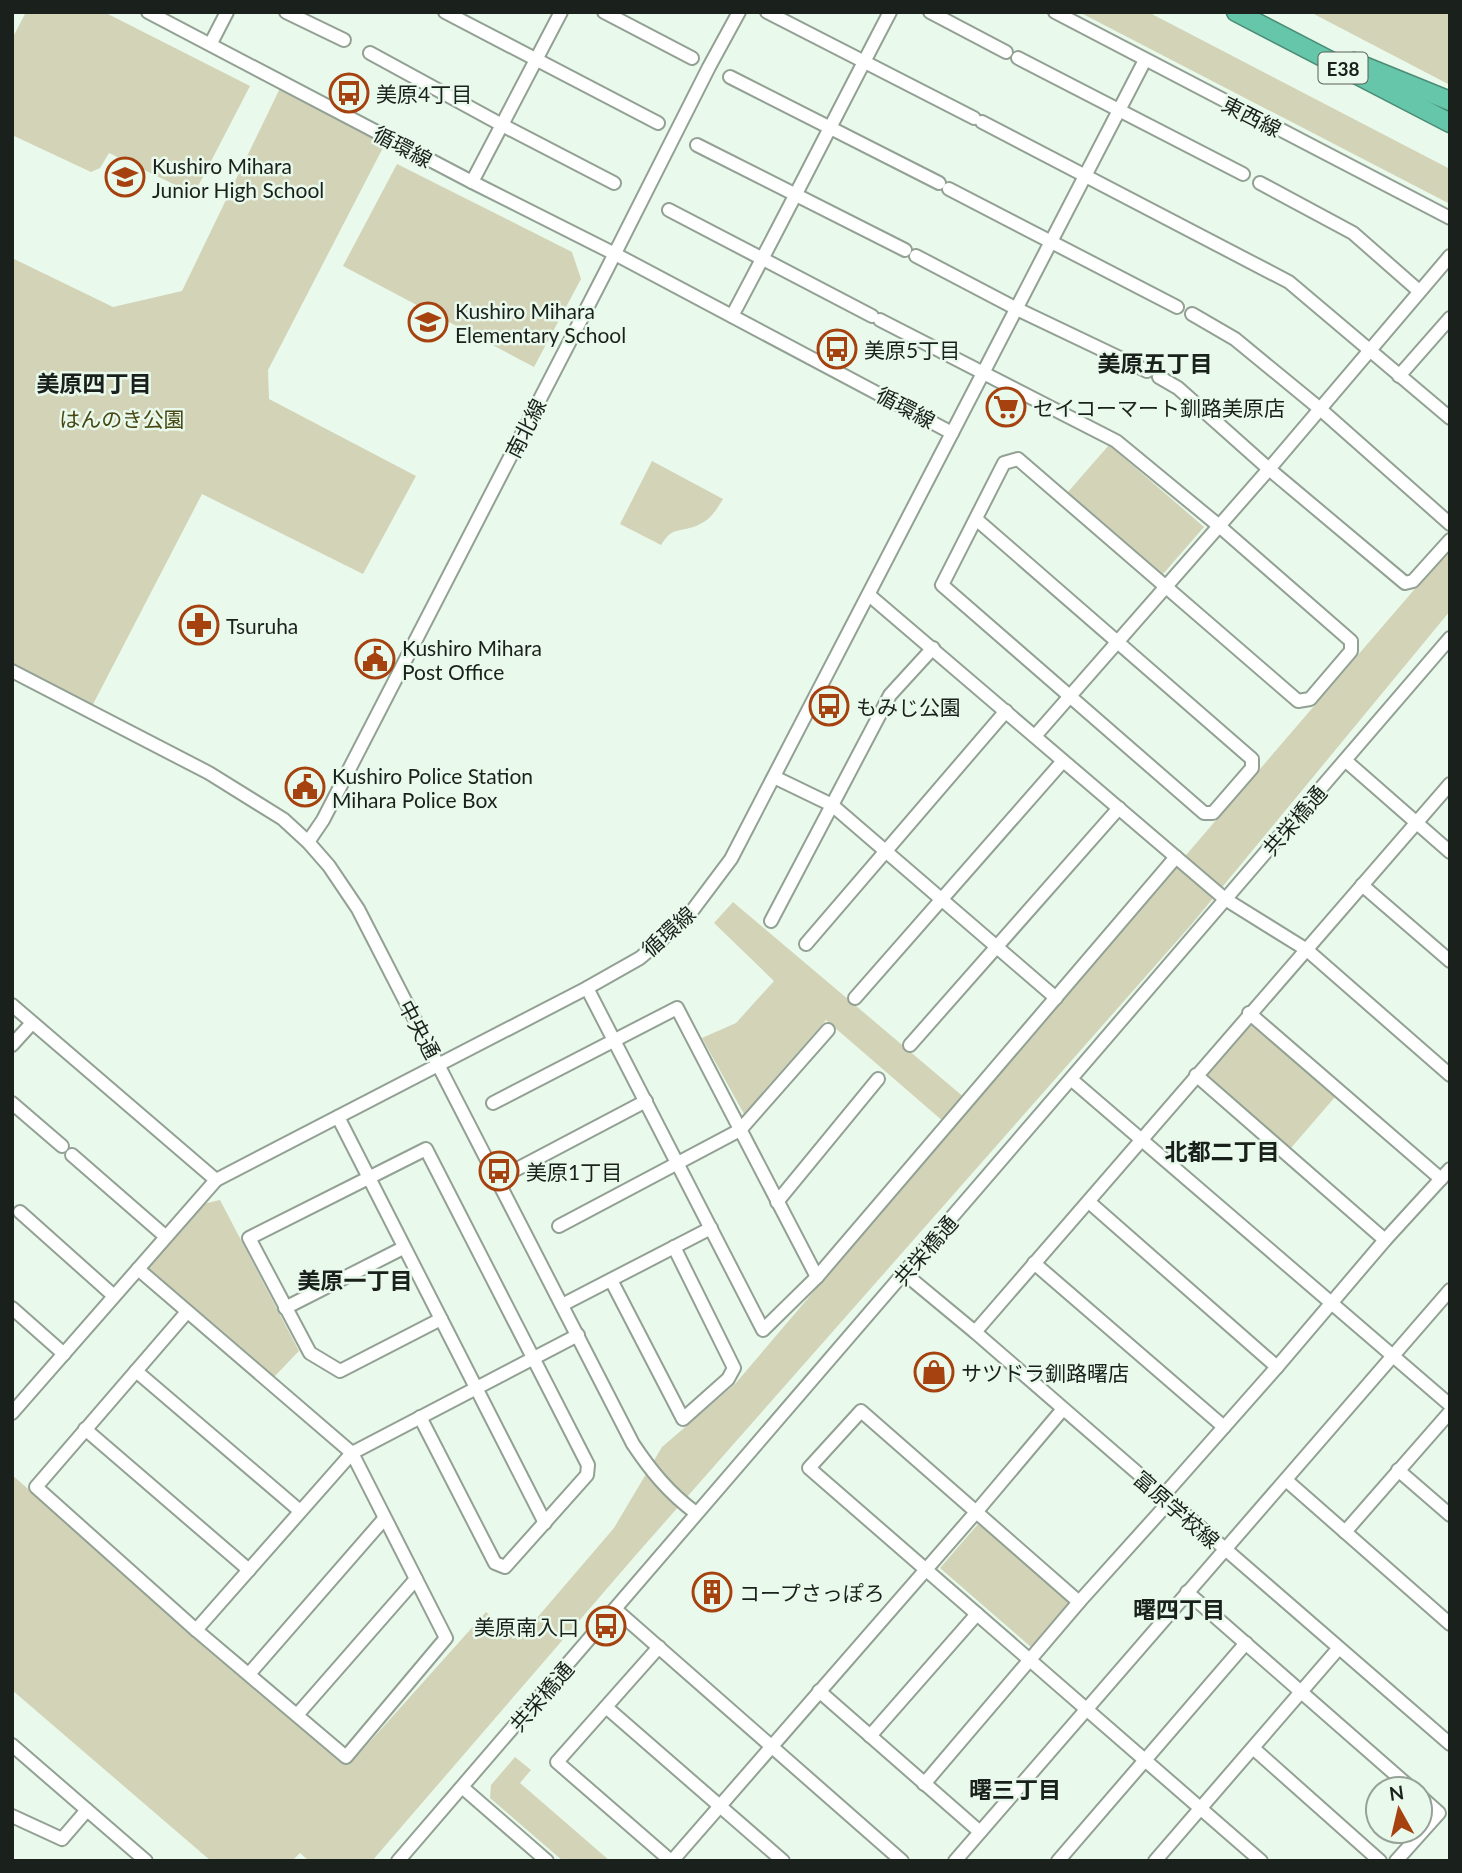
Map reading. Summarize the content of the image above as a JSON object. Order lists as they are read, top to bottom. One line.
{"streets":{"highway":["E38"],"street":["東西線","循環線","南北線","共栄橋通","中央通","富原学校線"]},"crossings":[["循環線","南北線"],["循環線","中央通"],["南北線","中央通"],["共栄橋通","中央通"],["共栄橋通","富原学校線"]],"districts":["美原五丁目","美原四丁目","北都二丁目","美原一丁目","曙四丁目","曙三丁目"],"parks":["はんのき公園"],"places":{"bus stop":["美原4丁目","美原5丁目","もみじ公園","美原1丁目","美原南入口"],"school or university":["Kushiro Mihara Junior High School","Kushiro Mihara Elementary School"],"supermarket":["セイコーマート釧路美原店"],"pharmacy":["Tsuruha"],"public building":["Kushiro Mihara Post Office","Kushiro Police Station Mihara Police Box"],"shop":["サツドラ釧路曙店"],"building":["コープさっぽろ"]},"north":"top"}
